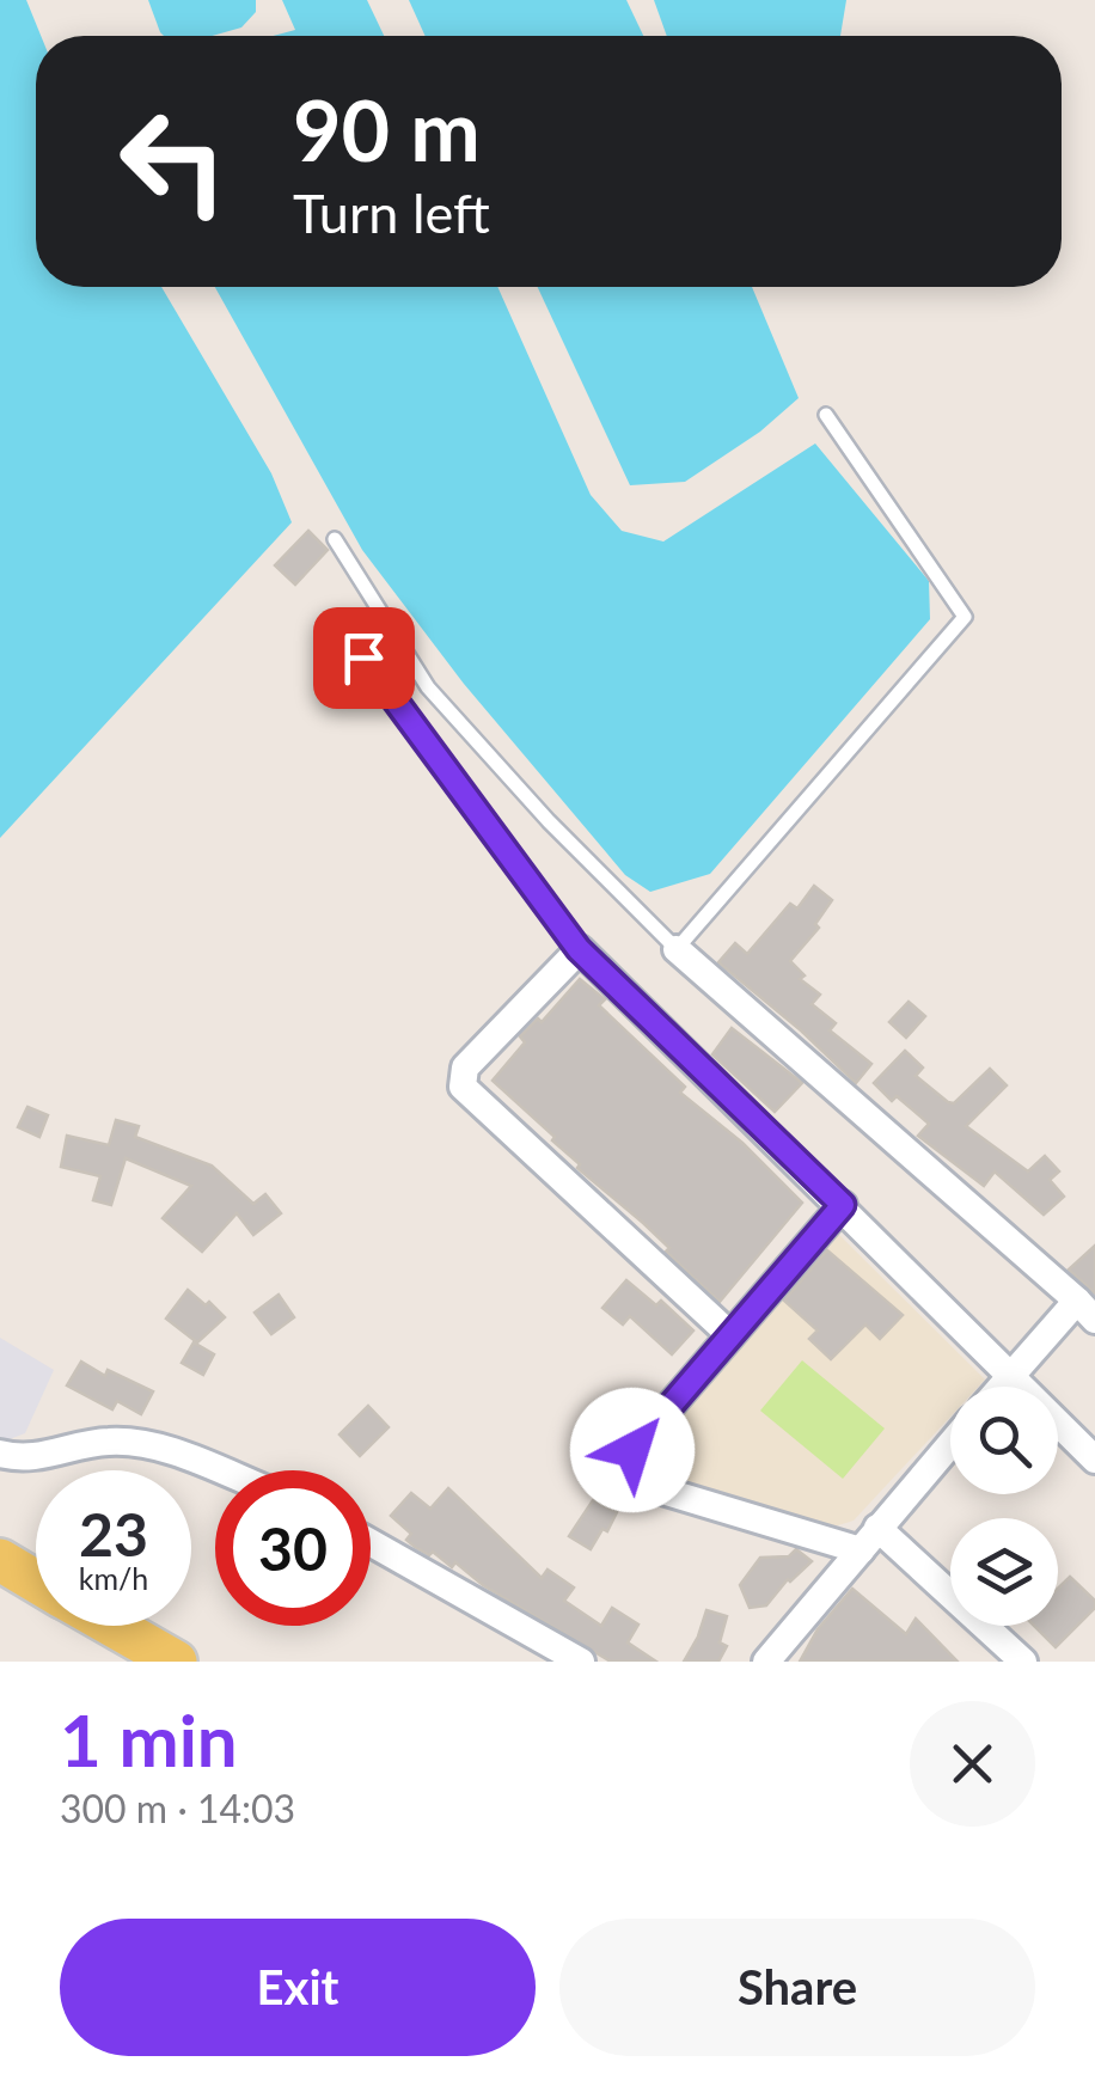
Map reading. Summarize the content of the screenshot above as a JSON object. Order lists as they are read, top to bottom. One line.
{"page":{"turn":["90 m","Turn left"],"speed":"23 km/h","limit":"30","heading":["1 min","300 m · 14:03"],"buttons":["Exit","Share"]}}
